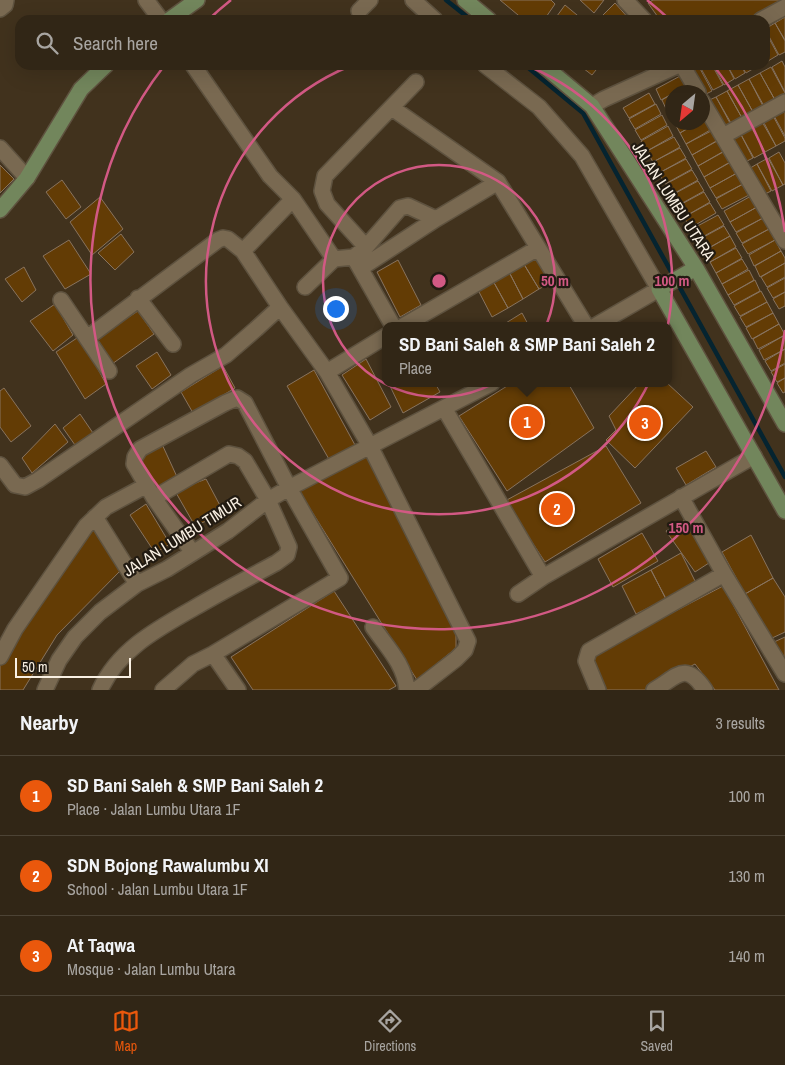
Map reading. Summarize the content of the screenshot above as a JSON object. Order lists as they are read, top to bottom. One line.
{"streets":{"street":["JALAN LUMBU UTARA","JALAN LUMBU TIMUR"]},"scale_bar":"50 m","north":"bottom left","page":{"search":"Search here","popup":["SD Bani Saleh & SMP Bani Saleh 2","Place"],"pins":["1","3","2"],"scale":"50 m","heading":["Nearby","3 results"],"list":[{"mark":"1","name":"SD Bani Saleh & SMP Bani Saleh 2","note":"Place · Jalan Lumbu Utara 1F","value":"100 m"},{"mark":"2","name":"SDN Bojong Rawalumbu XI","note":"School · Jalan Lumbu Utara 1F","value":"130 m"},{"mark":"3","name":"At Taqwa","note":"Mosque · Jalan Lumbu Utara","value":"140 m"}],"nav":["Map","Directions","Saved"]},"rings":["50 m","100 m","150 m"]}
